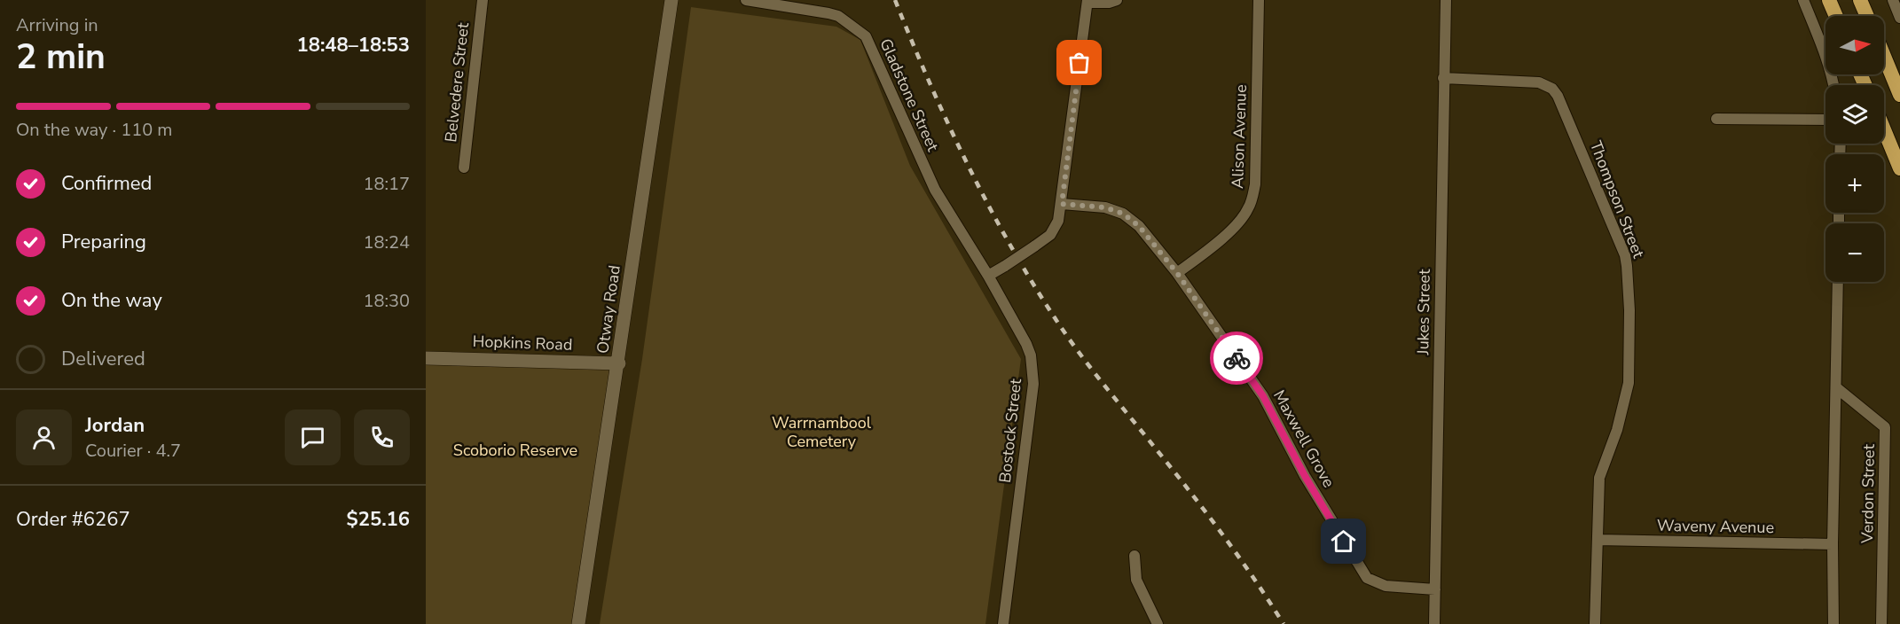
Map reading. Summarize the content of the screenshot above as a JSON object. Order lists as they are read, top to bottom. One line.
{"streets":{"street":["Belvedere Street","Gladstone Street","Alison Avenue","Thompson Street","Otway Road","Jukes Street","Hopkins Road","Bostock Street","Maxwell Grove","Verdon Street","Waveny Avenue"]},"crossings":[["Gladstone Street","Bostock Street"],["Alison Avenue","Maxwell Grove"],["Thompson Street","Jukes Street"],["Thompson Street","Waveny Avenue"],["Otway Road","Hopkins Road"],["Jukes Street","Maxwell Grove"]],"parks":["Warrnambool Cemetery","Scoborio Reserve"],"north":"right","page":{"heading":["2 min","Arriving in","18:48–18:53"],"panel":["Jordan","Courier · 4.7","Order #6267","$25.16"],"map_buttons":["+","−"],"bar":"On the way · 110 m","list":[["Confirmed","18:17"],["Preparing","18:24"],["On the way","18:30"],"Delivered"]}}
